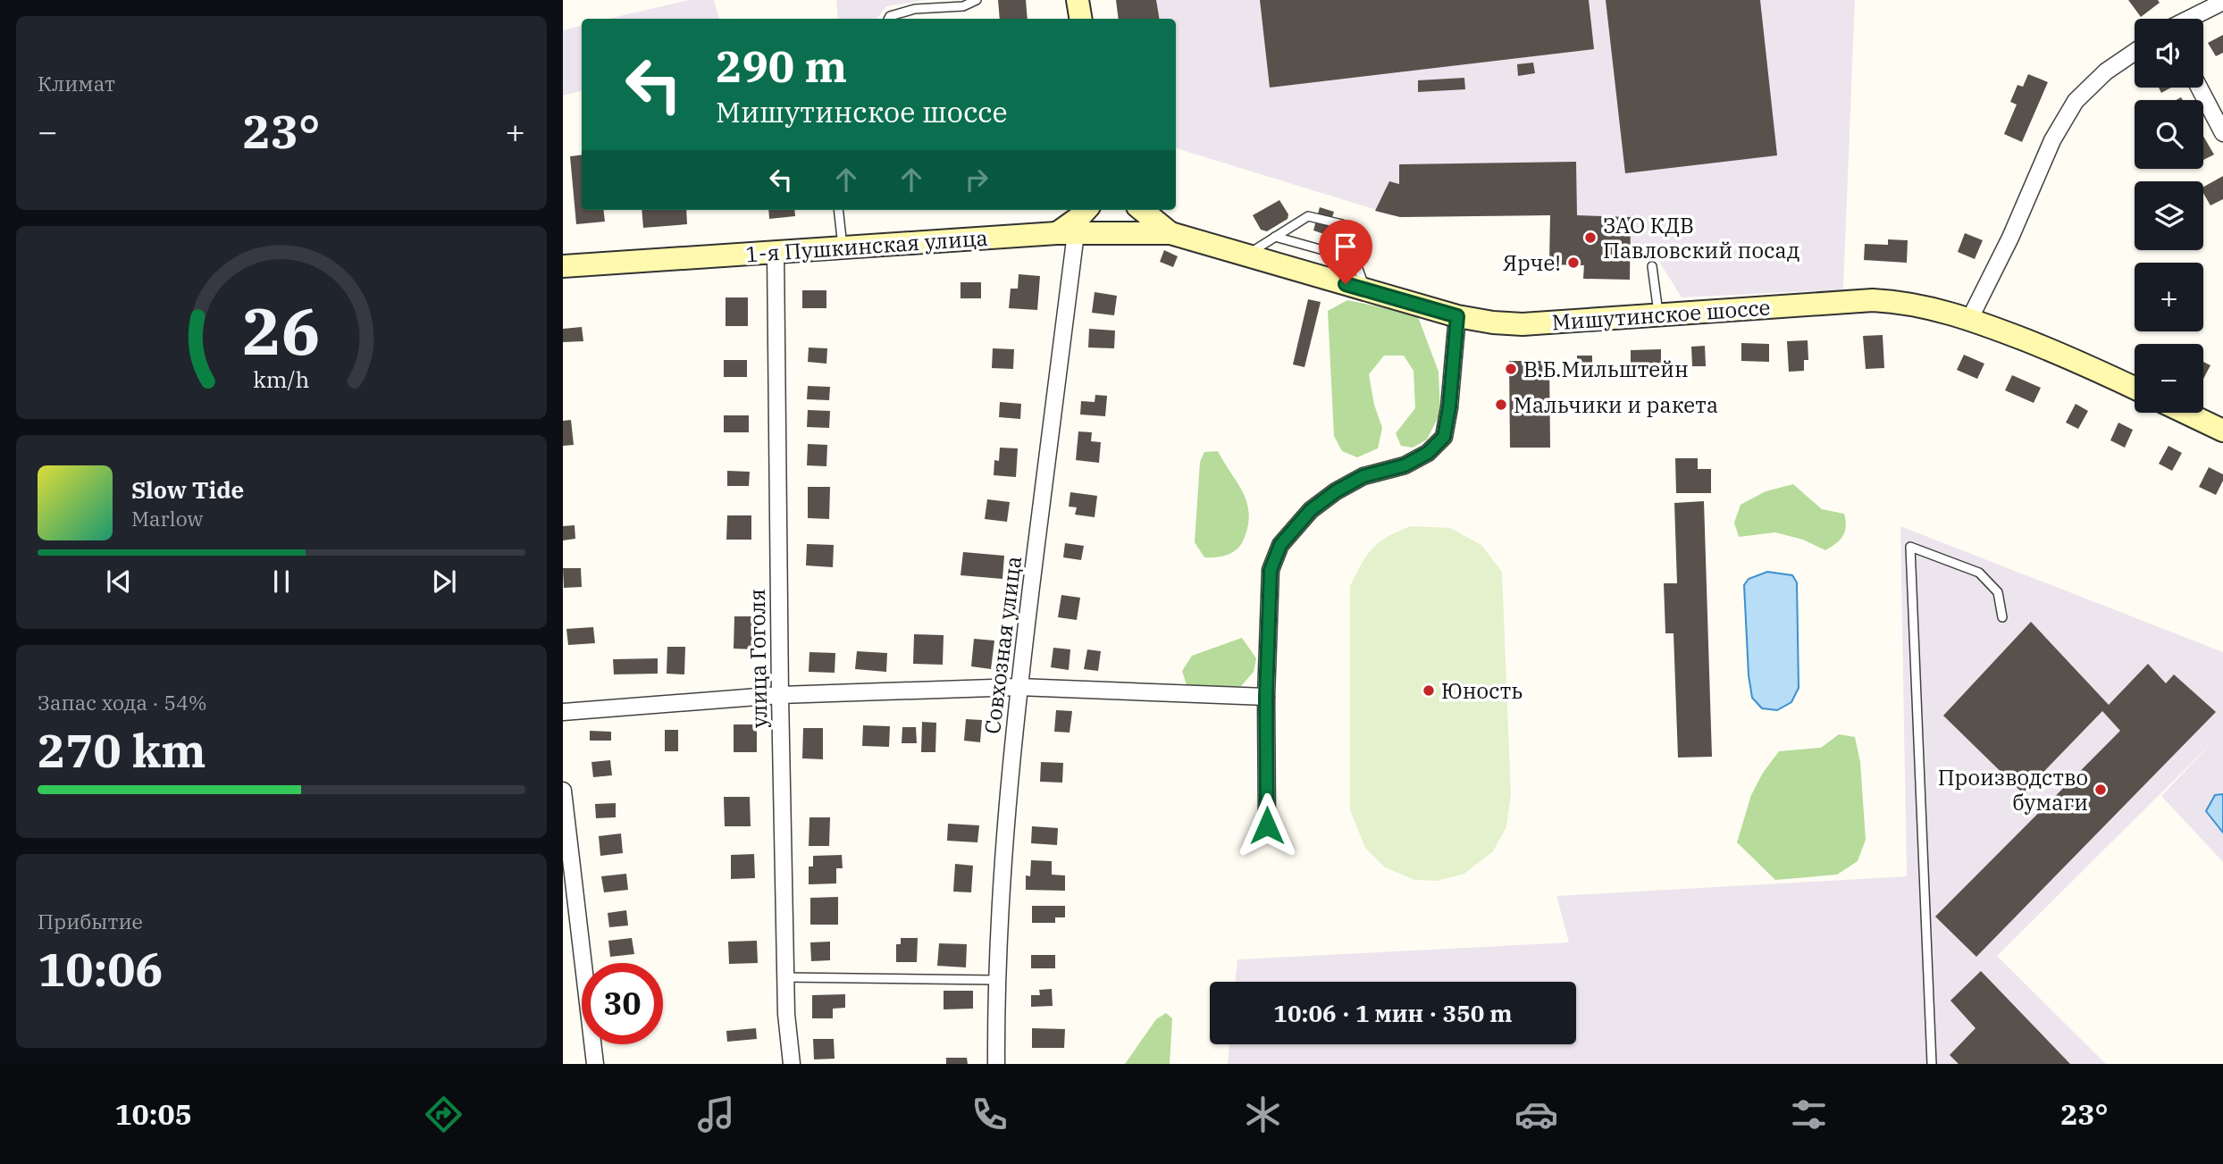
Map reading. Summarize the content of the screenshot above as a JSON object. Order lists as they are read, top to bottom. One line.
{"streets":{"main road":["1-я Пушкинская улица","Мишутинское шоссе"],"street":["Совхозная улица","улица Гоголя"]},"crossings":[["1-я Пушкинская улица","Мишутинское шоссе"],["1-я Пушкинская улица","Совхозная улица"],["1-я Пушкинская улица","улица Гоголя"]],"places":["ЗАО КДВ Павловский посад","Ярче!","В.Б.Мильштейн","Мальчики и ракета","Юность","Производство бумаги"],"page":{"tile":["Климат",["Запас хода · 54%","270 km"],["Прибытие","10:06"]],"map_buttons":["+","−"],"turn":["290 m","Мишутинское шоссе"],"heat":["−","23°","+"],"song":["Slow Tide","Marlow"],"limit":"30","trip":"10:06 · 1 мин · 350 m","tabs":["10:05","23°"],"gauge":["26","km/h"]}}
